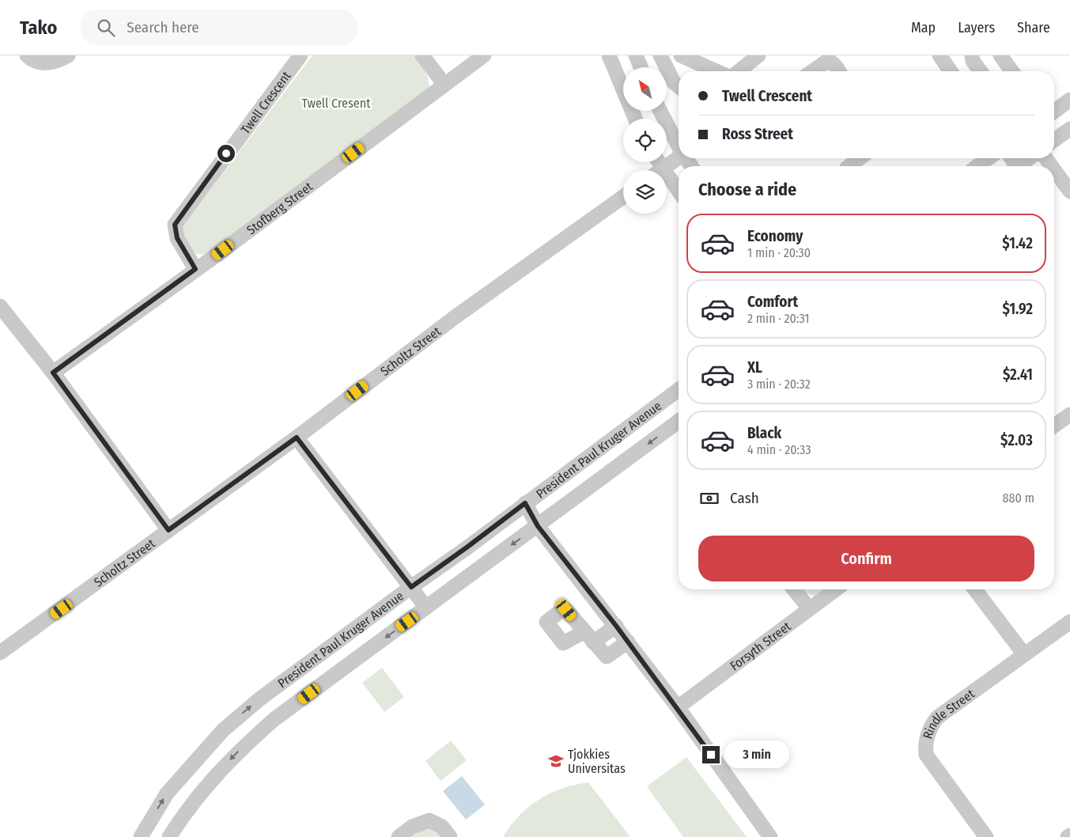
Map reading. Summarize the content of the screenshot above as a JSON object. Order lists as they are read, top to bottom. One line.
{"streets":{"street":["Twell Crescent","Stofberg Street","Scholtz Street","President Paul Kruger Avenue","Forsyth Street","Rindle Street"]},"crossings":[["Twell Crescent","Stofberg Street"]],"parks":["Twell Cresent"],"places":{"school or university":["Tjokkies Universitas"]},"north":"top left","page":{"header":"Tako","search":"Search here","nav":["Map","Layers","Share"],"banner":["Twell Crescent","Ross Street"],"heading":"Choose a ride","list":[{"name":"Economy","note":"1 min · 20:30","value":"$1.42"},{"name":"Comfort","note":"2 min · 20:31","value":"$1.92"},{"name":"XL","note":"3 min · 20:32","value":"$2.41"},{"name":"Black","note":"4 min · 20:33","value":"$2.03"}],"pay":["Cash","880 m"],"buttons":"Confirm","bubble":"3 min"}}
